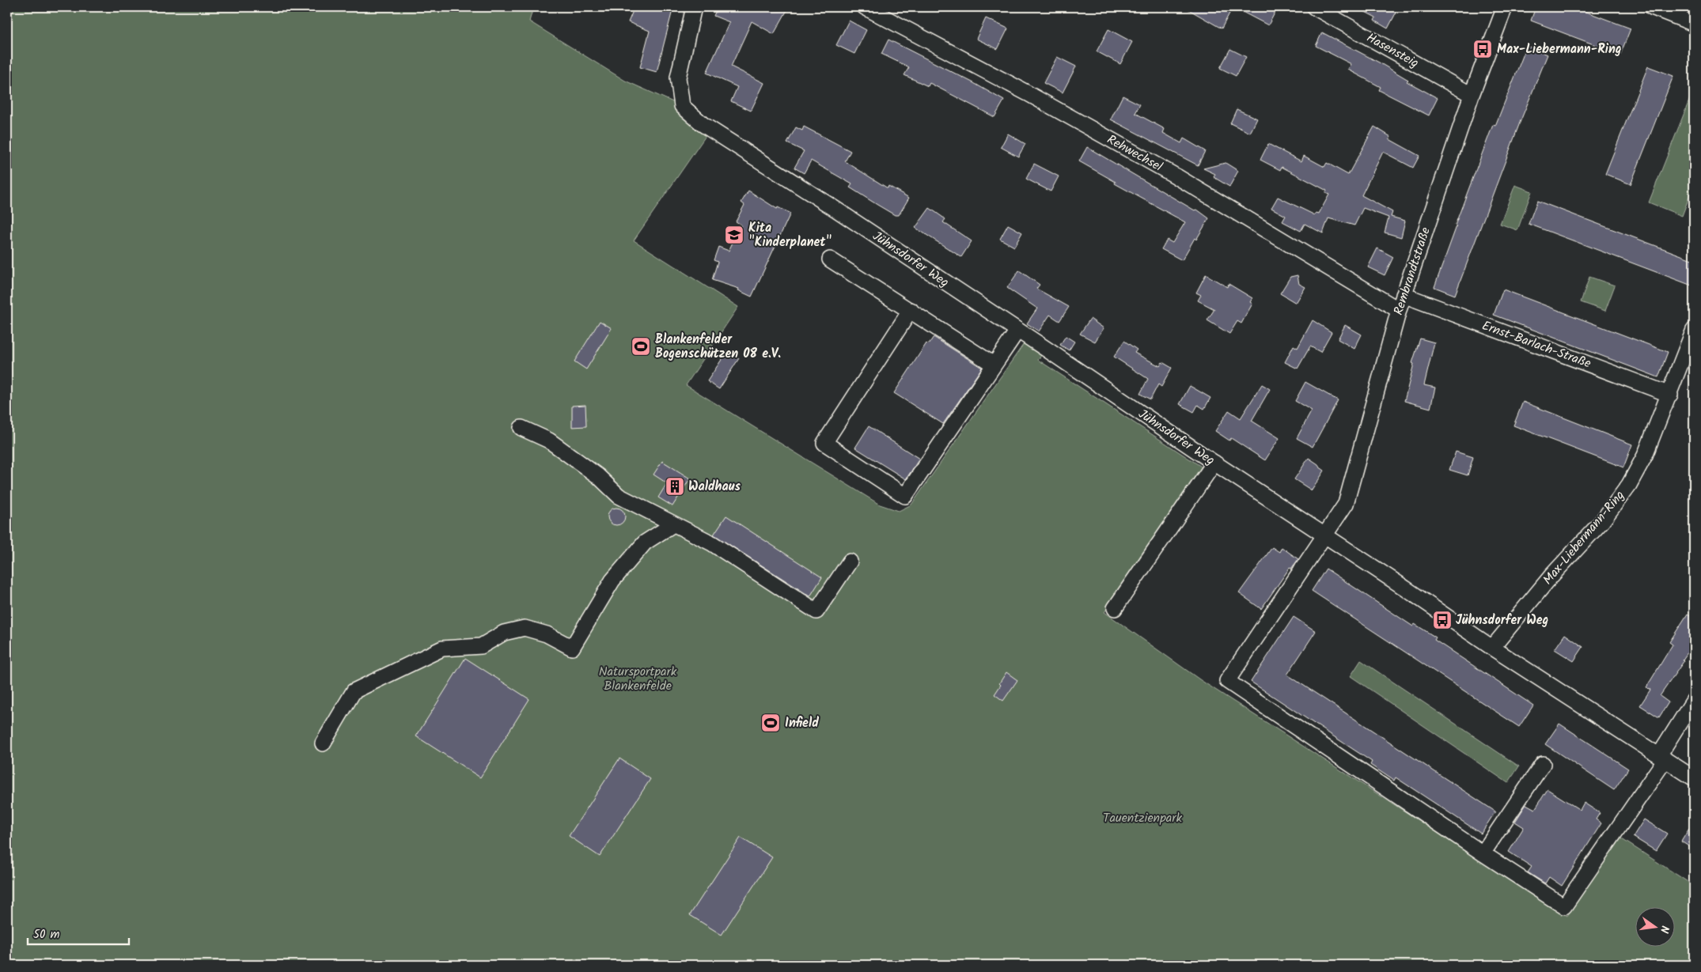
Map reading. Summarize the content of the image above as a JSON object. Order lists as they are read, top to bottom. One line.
{"streets":{"street":["Hasensteig","Rehwechsel","Jühnsdorfer Weg","Rembrandtstraße","Ernst-Barlach-Straße","Max-Liebermann-Ring"]},"crossings":[["Hasensteig","Rembrandtstraße"],["Rehwechsel","Rembrandtstraße"],["Jühnsdorfer Weg","Rembrandtstraße"],["Jühnsdorfer Weg","Max-Liebermann-Ring"],["Rembrandtstraße","Ernst-Barlach-Straße"],["Ernst-Barlach-Straße","Max-Liebermann-Ring"]],"parks":["Natursportpark Blankenfelde","Tauentzienpark"],"places":{"bus stop":["Max-Liebermann-Ring","Jühnsdorfer Weg"],"school or university":["Kita \"Kinderplanet\""],"sports":["Blankenfelder Bogenschützen 08 e.V.","Infield"],"building":["Waldhaus"]},"scale_bar":"50 m","north":"right"}
